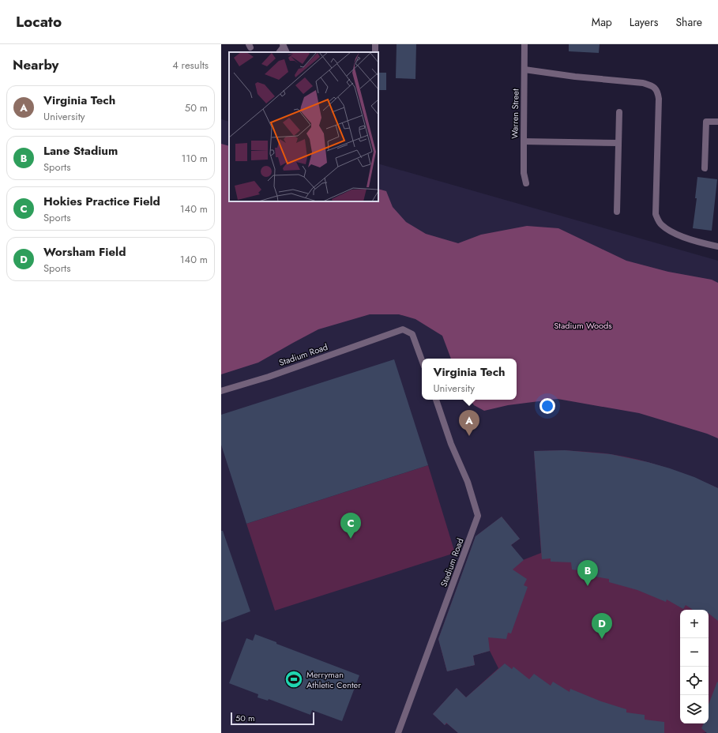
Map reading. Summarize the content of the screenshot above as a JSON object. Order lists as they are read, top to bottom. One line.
{"streets":{"street":["Warren Street","Stadium Road"]},"parks":["Stadium Woods"],"places":{"sports":["Merryman Athletic Center"]},"scale_bar":"50 m","page":{"header":"Locato","nav":["Map","Layers","Share"],"heading":["Nearby","4 results"],"list":[{"mark":"A","name":"Virginia Tech","note":"University","value":"50 m"},{"mark":"B","name":"Lane Stadium","note":"Sports","value":"110 m"},{"mark":"C","name":"Hokies Practice Field","note":"Sports","value":"140 m"},{"mark":"D","name":"Worsham Field","note":"Sports","value":"140 m"}],"popup":["Virginia Tech","University"],"pins":["A","C","B","D"],"map_buttons":["+","−"],"scale":"50 m"}}
